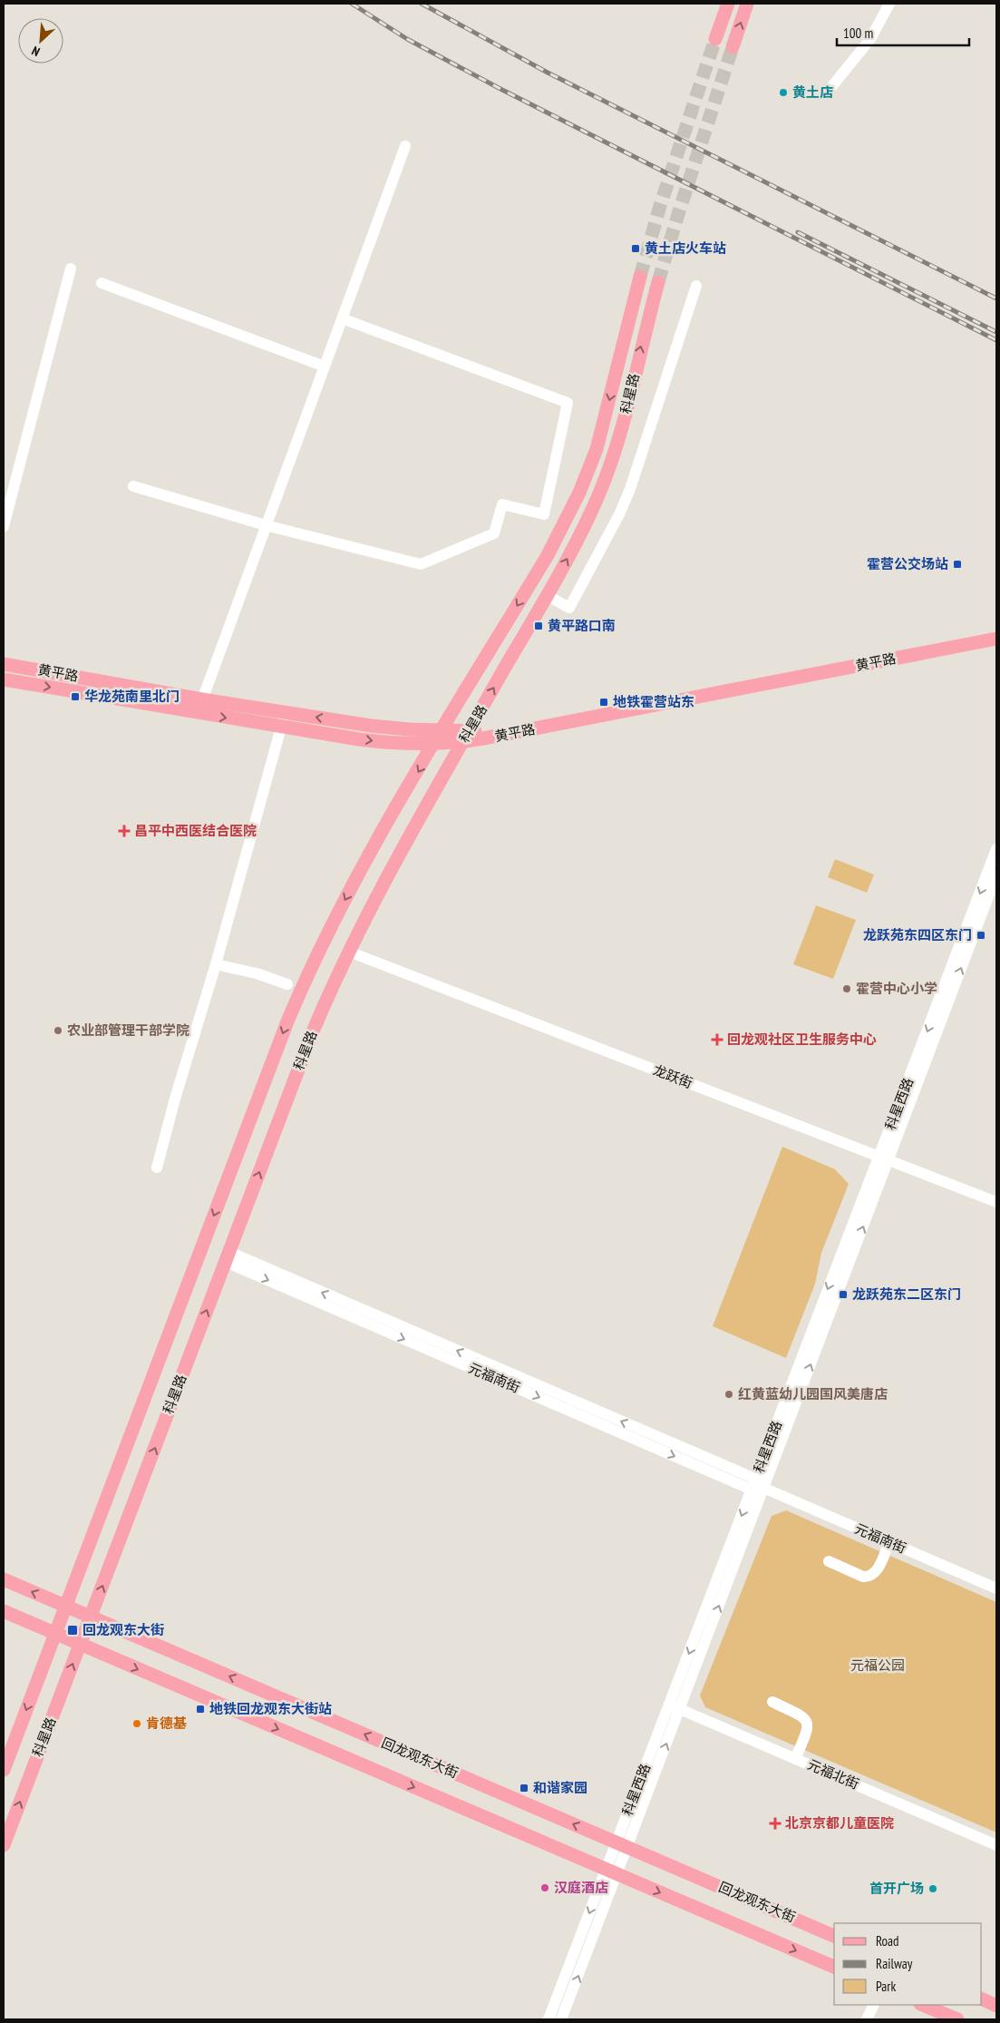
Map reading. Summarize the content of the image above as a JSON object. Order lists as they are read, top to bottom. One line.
{"streets":{"main road":["科星路","黄平路","回龙观东大街"],"street":["龙跃街","科星西路","元福南街","元福北街"]},"crossings":[["科星路","黄平路"],["科星路","龙跃街"],["科星路","元福南街"],["科星路","回龙观东大街"],["龙跃街","科星西路"],["科星西路","元福南街"],["科星西路","回龙观东大街"],["科星西路","元福北街"]],"parks":["元福公园"],"places":{"other":["黄土店","霍营中心小学","农业部管理干部学院","红黄蓝幼儿园国风美唐店","肯德基","汉庭酒店","首开广场"],"transit":["黄土店火车站","霍营公交场站","黄平路口南","华龙苑南里北门","地铁霍营站东","龙跃苑东四区东门","龙跃苑东二区东门","回龙观东大街","地铁回龙观东大街站","和谐家园"],"health":["昌平中西医结合医院","回龙观社区卫生服务中心","北京京都儿童医院"]},"legend":["Road","Railway","Park"],"scale_bar":"100 m","north":"bottom left"}
